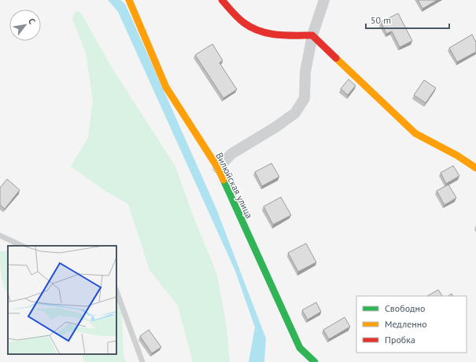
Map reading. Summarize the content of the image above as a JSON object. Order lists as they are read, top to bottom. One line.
{"streets":{"street":["Вилюйская улица"]},"legend":["Свободно","Медленно","Пробка"],"scale_bar":"50 m","north":"top right"}
